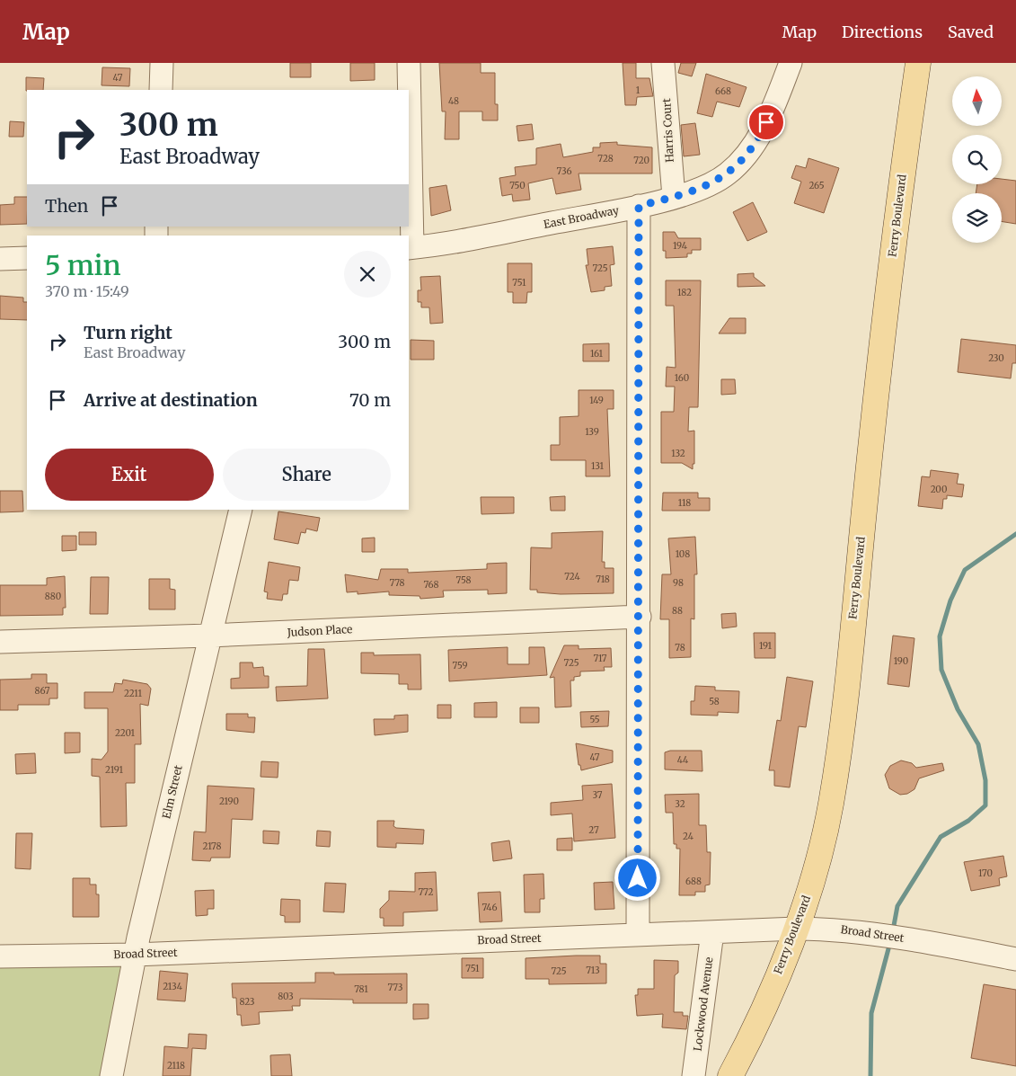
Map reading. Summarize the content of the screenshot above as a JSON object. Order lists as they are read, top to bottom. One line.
{"streets":{"main road":["Ferry Boulevard"],"street":["Harris Court","East Broadway","Judson Place","Elm Street","Broad Street","Lockwood Avenue"]},"crossings":[["Harris Court","East Broadway"],["Ferry Boulevard","Broad Street"],["Judson Place","Elm Street"],["Elm Street","Broad Street"],["Broad Street","Lockwood Avenue"]],"house_numbers":["47","1","668","48","728","720","736","750","265","194","725","751","182","161","230","160","149","139","132","131","200","118","108","724","718","758","778","98","768","880","88","191","78","717","190","725","759","867","2211","58","55","2201","47","44","2191","37","2190","32","27","24","2178","170","688","772","746","751","713","725","2134","773","781","803","823","2118"],"north":"top","page":{"header":"Map","nav":["Map","Directions","Saved"],"turn":["300 m","East Broadway"],"then":"Then","heading":["5 min","370 m · 15:49"],"list":[{"name":"Turn right","note":"East Broadway","value":"300 m"},{"name":"Arrive at destination","value":"70 m"}],"buttons":["Exit","Share"]}}
